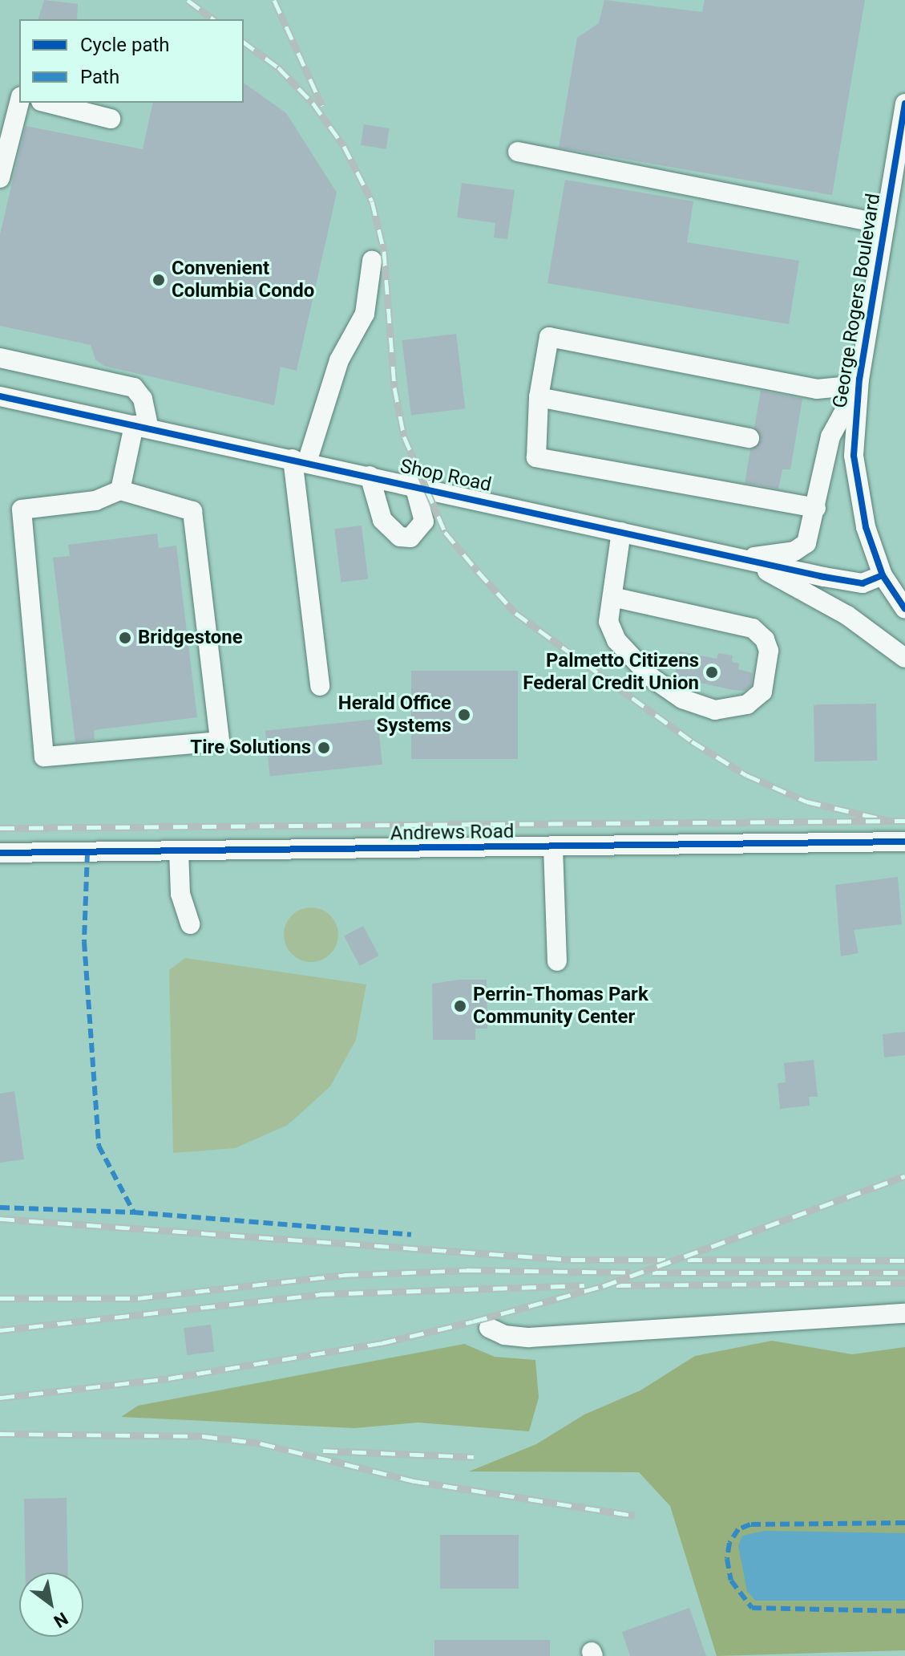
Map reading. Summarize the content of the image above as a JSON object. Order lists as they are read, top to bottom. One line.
{"streets":{"street":["George Rogers Boulevard","Shop Road","Andrews Road"]},"crossings":[["George Rogers Boulevard","Shop Road"]],"places":["Convenient Columbia Condo","Bridgestone","Palmetto Citizens Federal Credit Union","Herald Office Systems","Tire Solutions","Perrin-Thomas Park Community Center"],"legend":["Cycle path","Path"],"north":"bottom right"}
